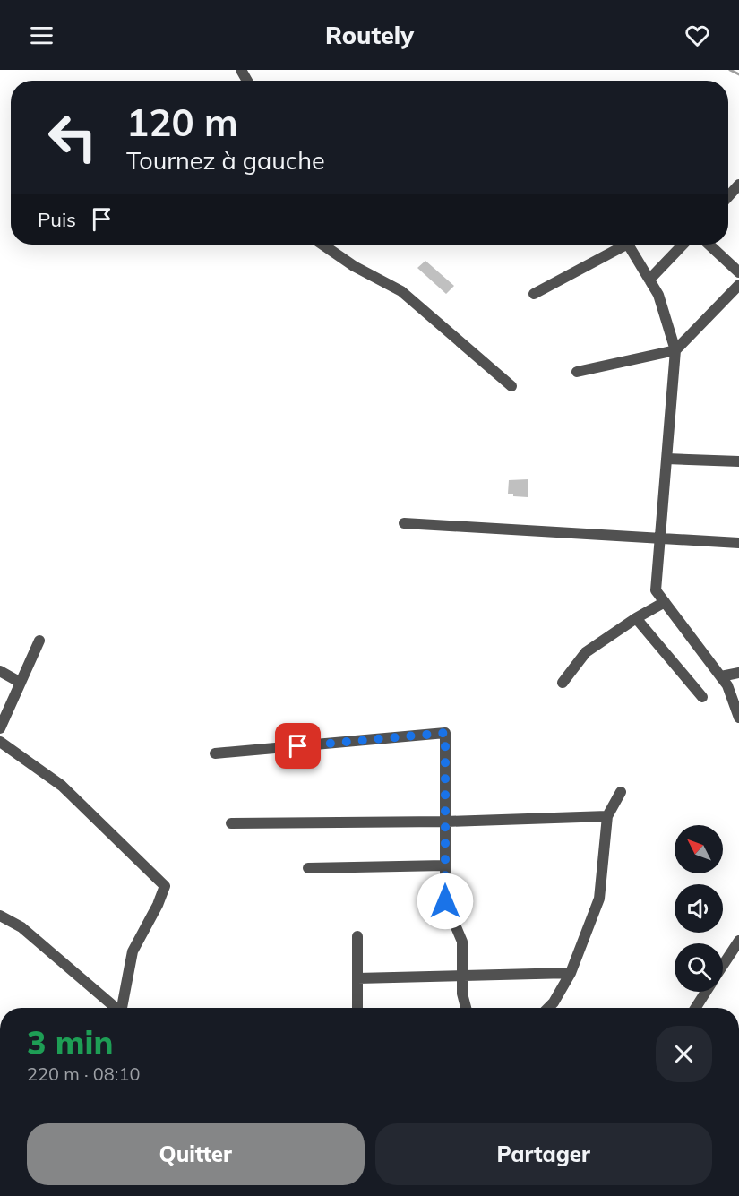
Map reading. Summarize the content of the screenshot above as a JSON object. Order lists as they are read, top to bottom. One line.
{"north":"top left","page":{"header":"Routely","turn":["120 m","Tournez à gauche"],"then":"Puis","heading":["3 min","220 m · 08:10"],"buttons":["Quitter","Partager"]}}
